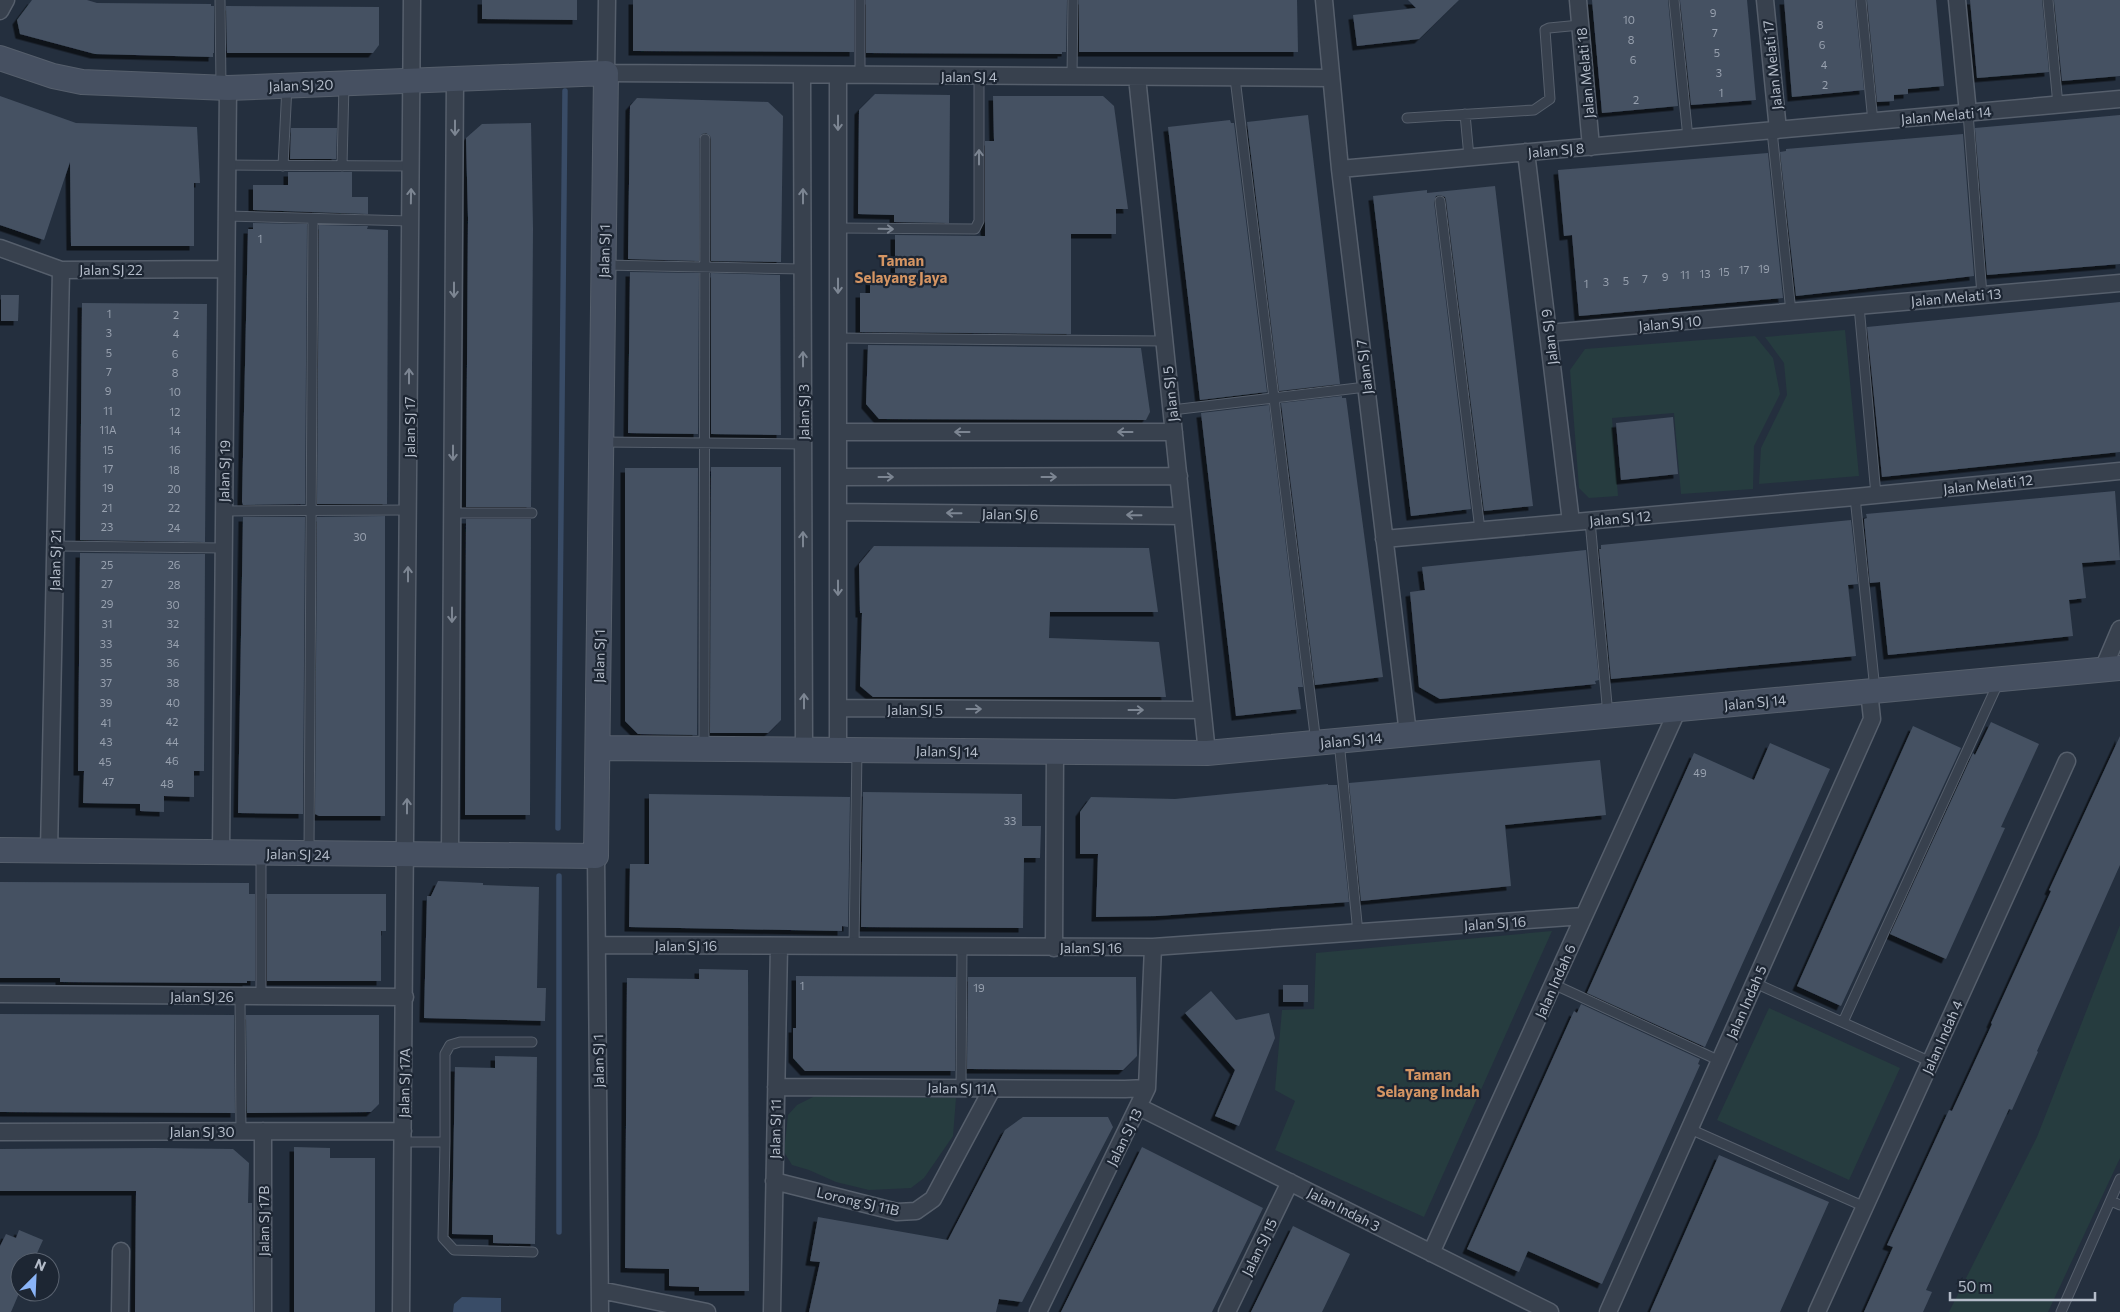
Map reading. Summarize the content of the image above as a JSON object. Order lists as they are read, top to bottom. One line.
{"streets":{"street":["Jalan Melati 17","Jalan Melati 18","Jalan SJ 4","Jalan SJ 20","Jalan Melati 14","Jalan SJ 8","Jalan SJ 1","Jalan SJ 22","Jalan Melati 13","Jalan SJ 10","Jalan SJ 9","Jalan SJ 7","Jalan SJ 5","Jalan SJ 3","Jalan SJ 17","Jalan SJ 19","Jalan Melati 12","Jalan SJ 6","Jalan SJ 12","Jalan SJ 21","Jalan SJ 14","Jalan SJ 24","Jalan SJ 16","Jalan Indah 6","Jalan SJ 26","Jalan Indah 5","Jalan Indah 4","Jalan SJ 17A","Jalan SJ 11A","Jalan SJ 11","Jalan SJ 30","Jalan SJ 13","Lorong SJ 11B","Jalan Indah 3","Jalan SJ 17B","Jalan SJ 15"]},"crossings":[["Jalan Melati 17","Jalan Melati 14"],["Jalan Melati 17","Jalan SJ 8"],["Jalan Melati 18","Jalan SJ 8"],["Jalan SJ 4","Jalan SJ 20"],["Jalan SJ 4","Jalan SJ 1"],["Jalan SJ 4","Jalan SJ 7"],["Jalan SJ 4","Jalan SJ 5"],["Jalan SJ 4","Jalan SJ 3"],["Jalan SJ 20","Jalan SJ 1"],["Jalan SJ 20","Jalan SJ 17"],["Jalan SJ 20","Jalan SJ 19"],["Jalan Melati 14","Jalan SJ 8"],["Jalan SJ 8","Jalan SJ 9"],["Jalan SJ 8","Jalan SJ 7"],["Jalan SJ 1","Jalan SJ 14"],["Jalan SJ 1","Jalan SJ 24"],["Jalan SJ 1","Jalan SJ 16"],["Jalan SJ 22","Jalan SJ 19"],["Jalan SJ 22","Jalan SJ 21"],["Jalan Melati 13","Jalan SJ 10"],["Jalan SJ 10","Jalan SJ 9"],["Jalan SJ 9","Jalan SJ 12"],["Jalan SJ 7","Jalan SJ 12"],["Jalan SJ 7","Jalan SJ 14"],["Jalan SJ 5","Jalan SJ 6"],["Jalan SJ 5","Jalan SJ 14"],["Jalan SJ 3","Jalan SJ 14"],["Jalan SJ 17","Jalan SJ 24"],["Jalan SJ 17","Jalan SJ 17A"],["Jalan SJ 19","Jalan SJ 24"],["Jalan Melati 12","Jalan SJ 12"],["Jalan SJ 21","Jalan SJ 24"],["Jalan SJ 14","Jalan Indah 6"],["Jalan SJ 14","Jalan Indah 5"],["Jalan SJ 24","Jalan SJ 17A"],["Jalan SJ 16","Jalan Indah 6"],["Jalan SJ 16","Jalan SJ 11"],["Jalan SJ 16","Jalan SJ 13"],["Jalan Indah 6","Jalan Indah 3"],["Jalan SJ 26","Jalan SJ 17A"],["Jalan SJ 17A","Jalan SJ 30"],["Jalan SJ 11A","Jalan SJ 11"],["Jalan SJ 11A","Jalan SJ 13"],["Jalan SJ 11A","Lorong SJ 11B"],["Jalan SJ 11","Lorong SJ 11B"],["Jalan SJ 30","Jalan SJ 17B"],["Jalan SJ 13","Jalan Indah 3"],["Jalan Indah 3","Jalan SJ 15"]],"districts":["Taman Selayang Jaya","Taman Selayang Indah"],"house_numbers":["9","10","8","7","8","6","5","6","4","3","2","1","2","1","19","17","15","13","11","9","7","5","3","1","1","2","3","4","5","6","7","8","9","10","11","12","11A","14","15","16","17","18","19","20","21","22","23","24","30","25","26","27","28","29","30","31","32","33","34","35","36","37","38","39","40","42","41","43","44","46","45","49","47","48","33","1","19"],"scale_bar":"50 m","north":"top right"}
